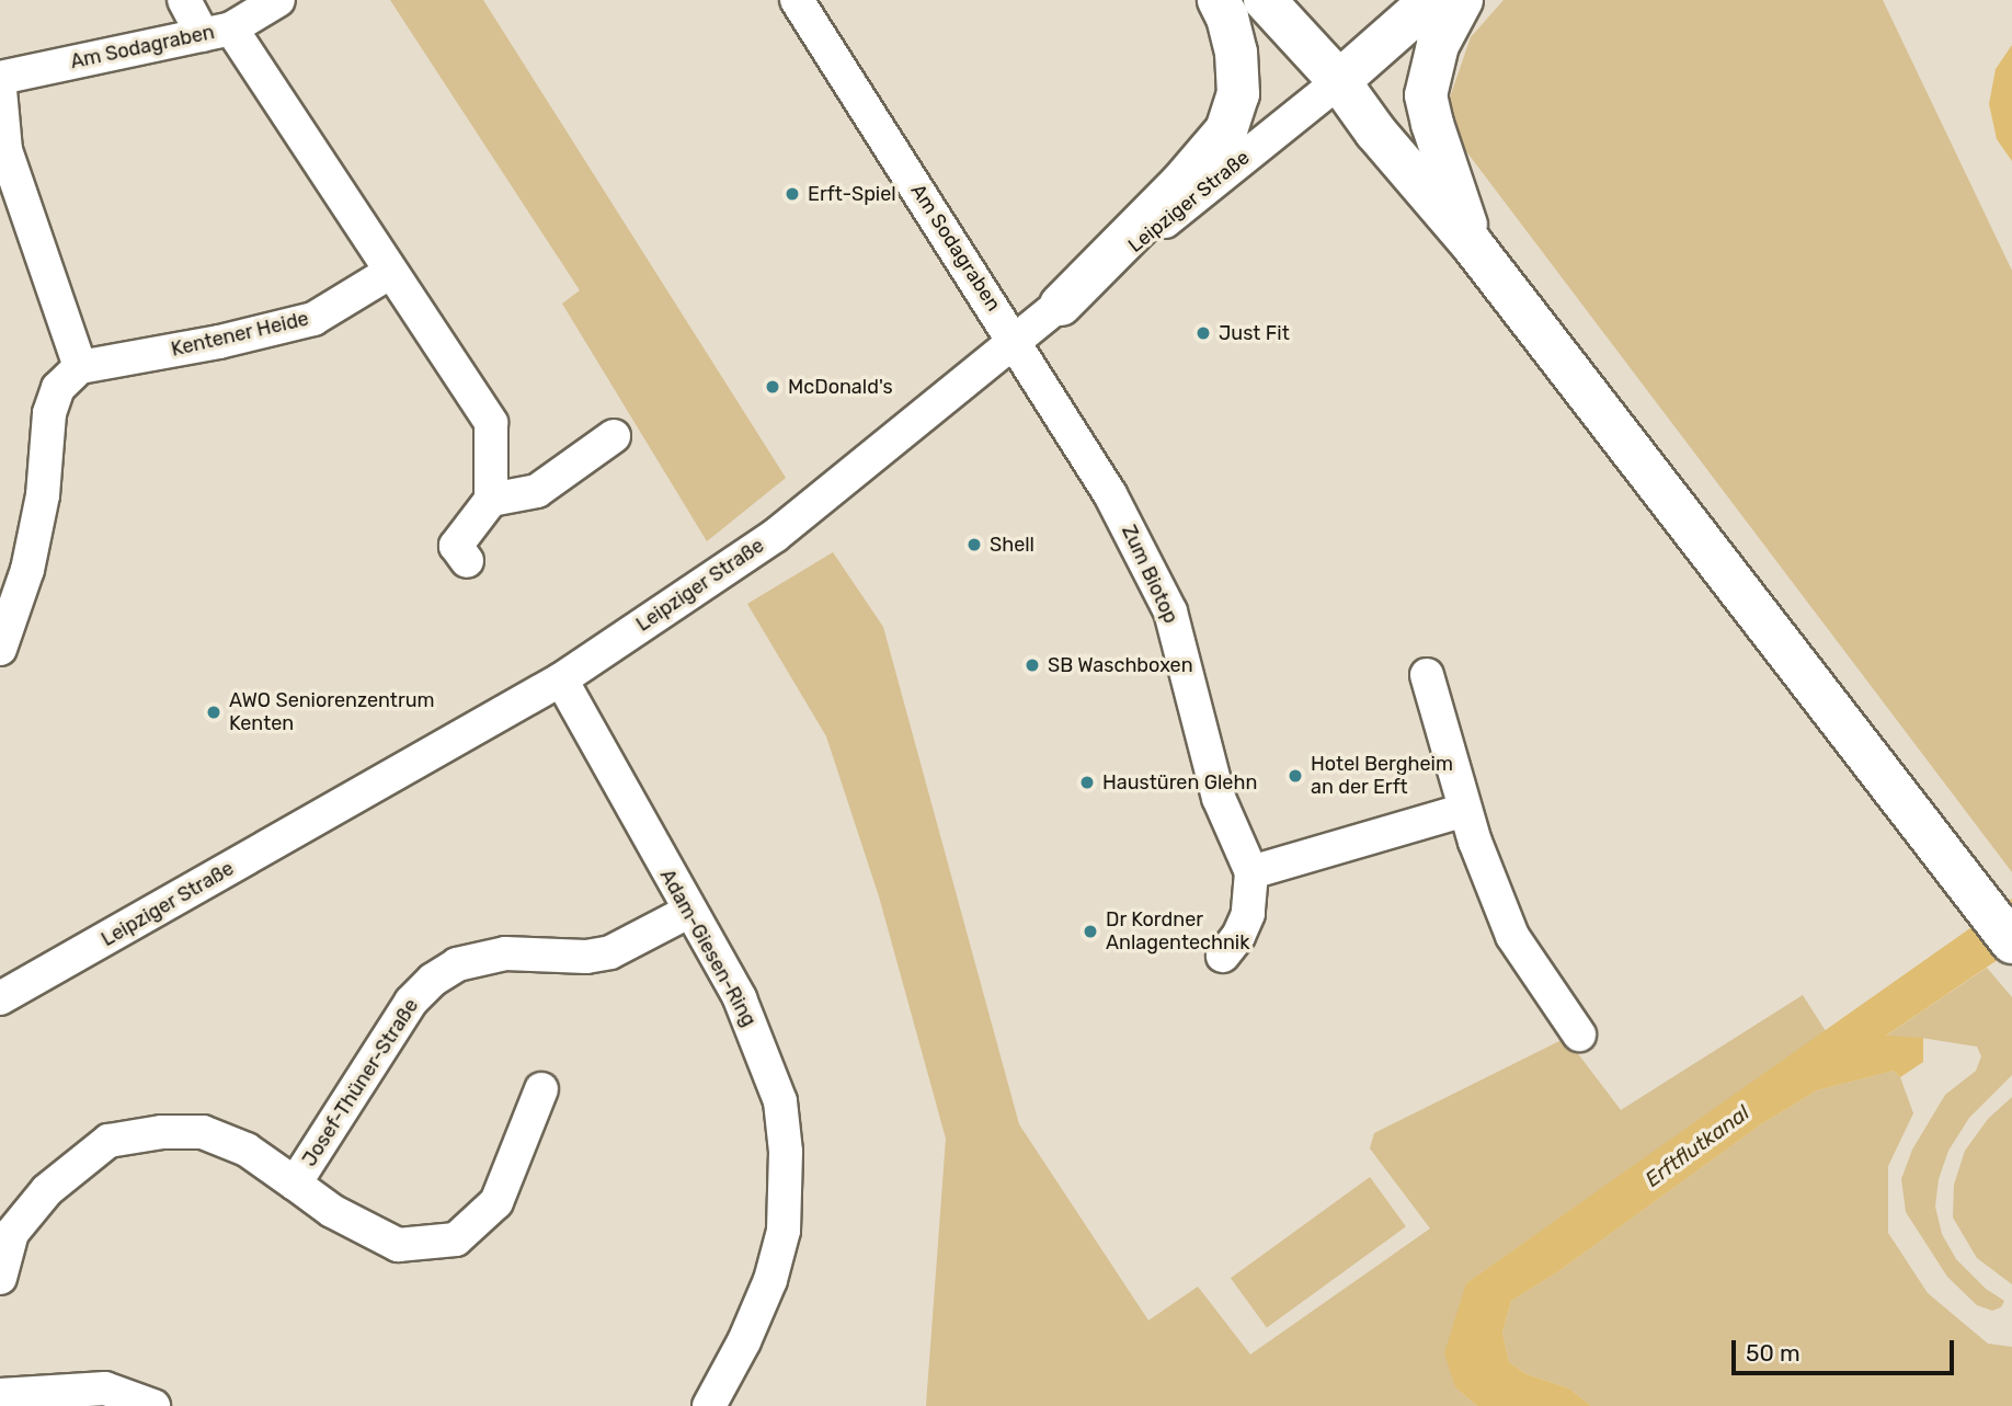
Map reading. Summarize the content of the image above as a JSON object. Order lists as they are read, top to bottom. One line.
{"streets":{"street":["Am Sodagraben","Leipziger Straße","Kentener Heide","Zum Biotop","Adam-Giesen-Ring","Josef-Thüner-Straße"]},"crossings":[["Am Sodagraben","Leipziger Straße"],["Am Sodagraben","Zum Biotop"],["Leipziger Straße","Zum Biotop"],["Leipziger Straße","Adam-Giesen-Ring"],["Adam-Giesen-Ring","Josef-Thüner-Straße"]],"water":["Erftflutkanal"],"places":["Erft-Spiel","Just Fit","McDonald's","Shell","SB Waschboxen","AWO Seniorenzentrum Kenten","Hotel Bergheim an der Erft","Haustüren Glehn","Dr Kordner Anlagentechnik"],"scale_bar":"50 m"}
